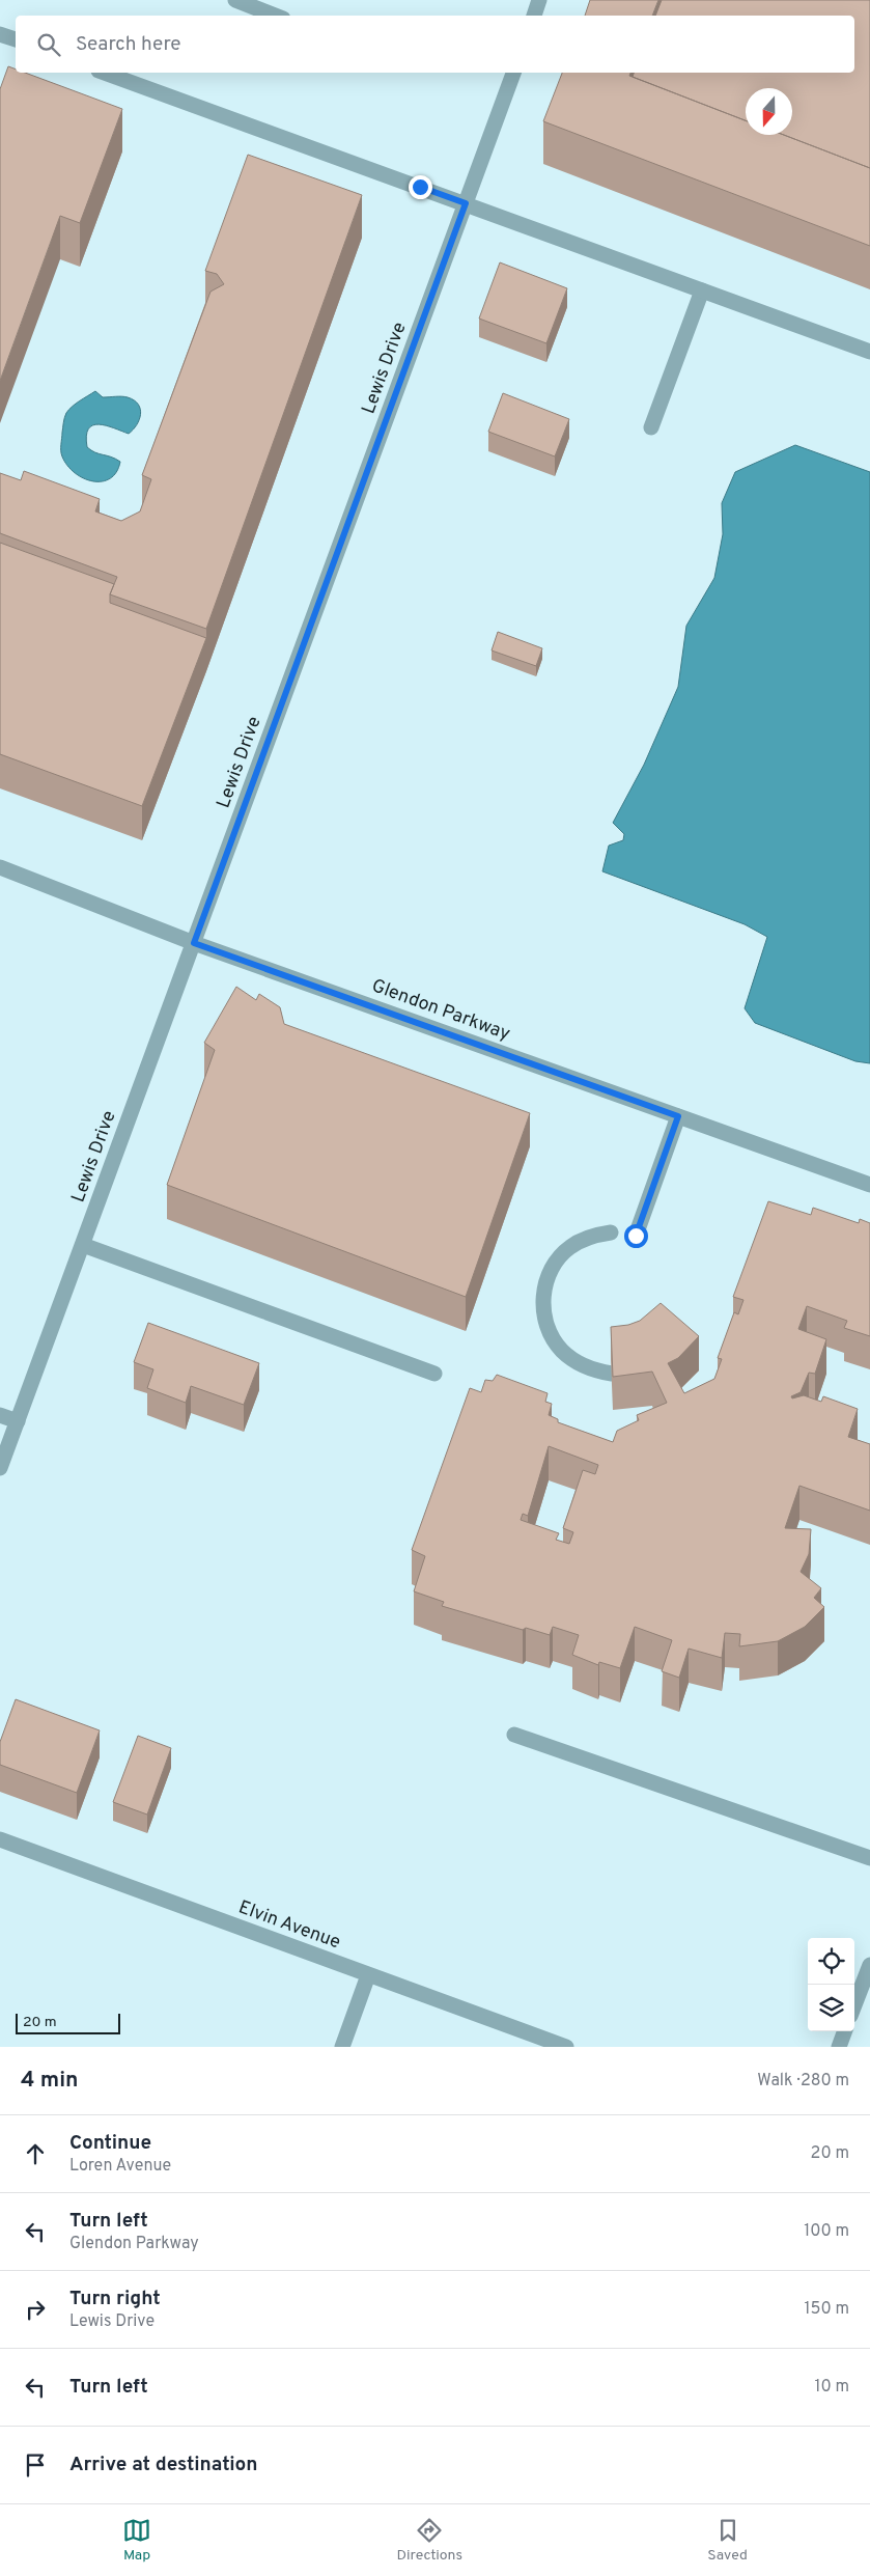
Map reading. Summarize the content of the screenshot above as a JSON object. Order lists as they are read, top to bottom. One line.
{"streets":{"street":["Lewis Drive","Glendon Parkway","Elvin Avenue"]},"crossings":[["Lewis Drive","Glendon Parkway"]],"scale_bar":"20 m","north":"bottom","page":{"search":"Search here","scale":"20 m","heading":["4 min","Walk · 280 m"],"list":[["Continue","Loren Avenue","20 m"],["Turn left","Glendon Parkway","100 m"],["Turn right","Lewis Drive","150 m"],["Turn left","10 m"],"Arrive at destination"],"nav":["Map","Directions","Saved"]}}
